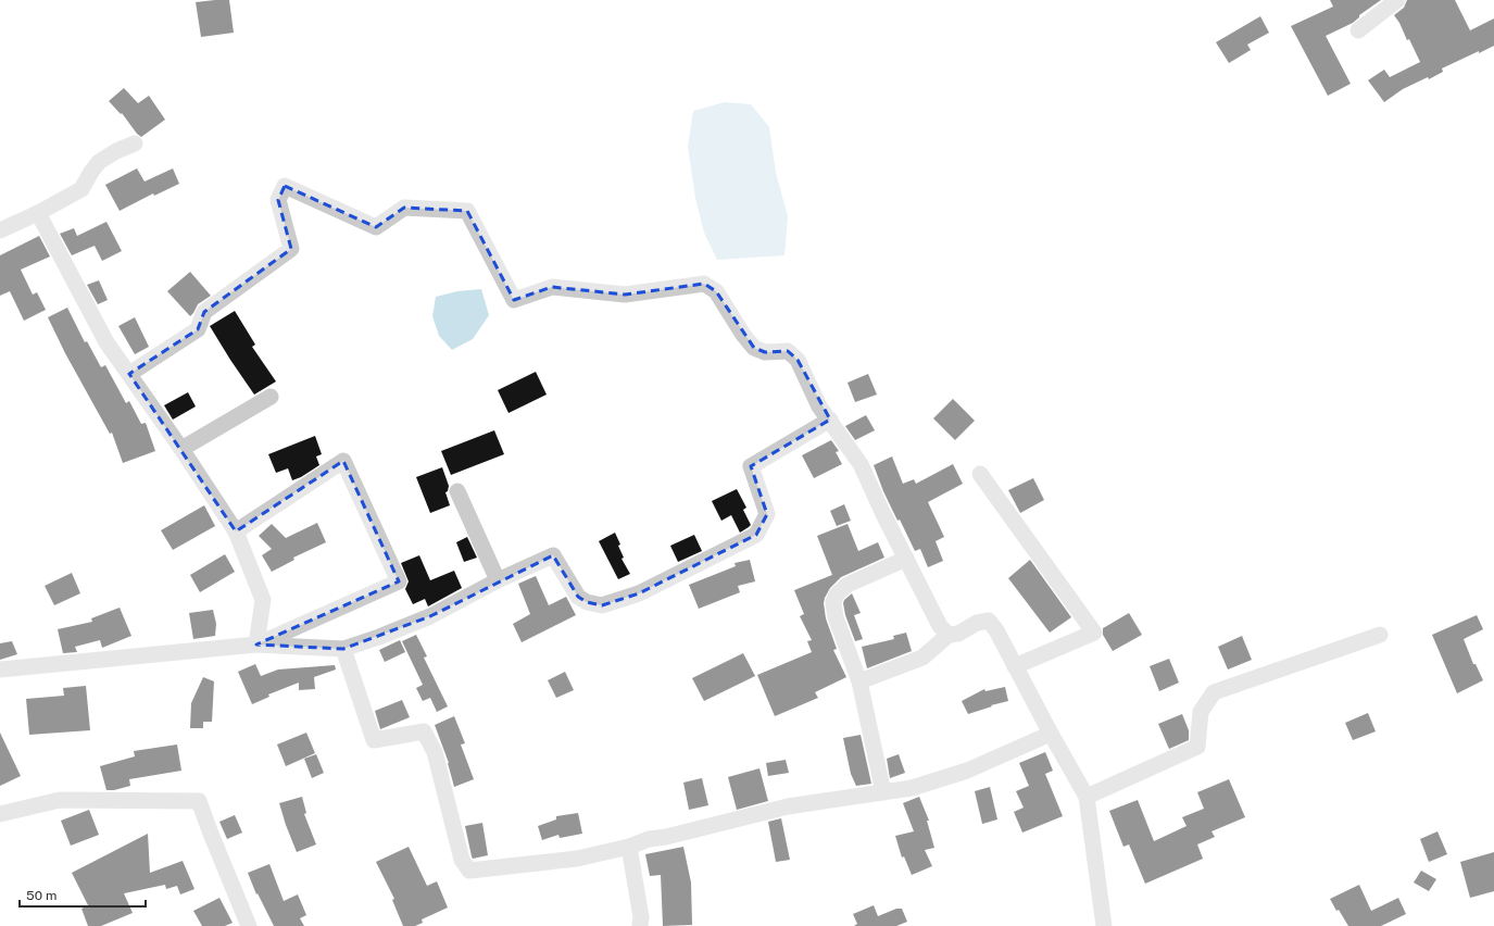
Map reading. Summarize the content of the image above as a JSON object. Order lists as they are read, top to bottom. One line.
{"scale_bar":"50 m"}
